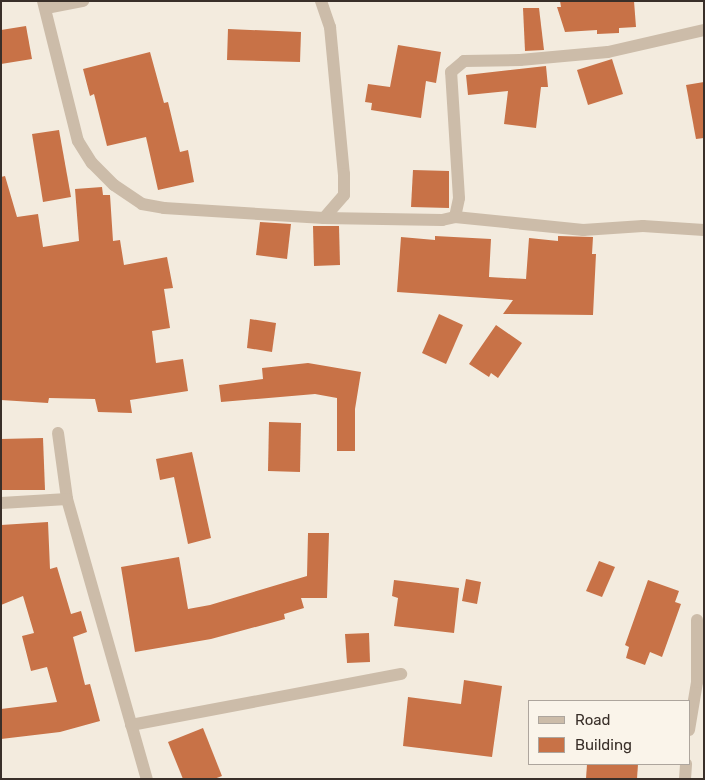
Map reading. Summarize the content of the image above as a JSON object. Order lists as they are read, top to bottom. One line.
{"legend":["Road","Building"]}
